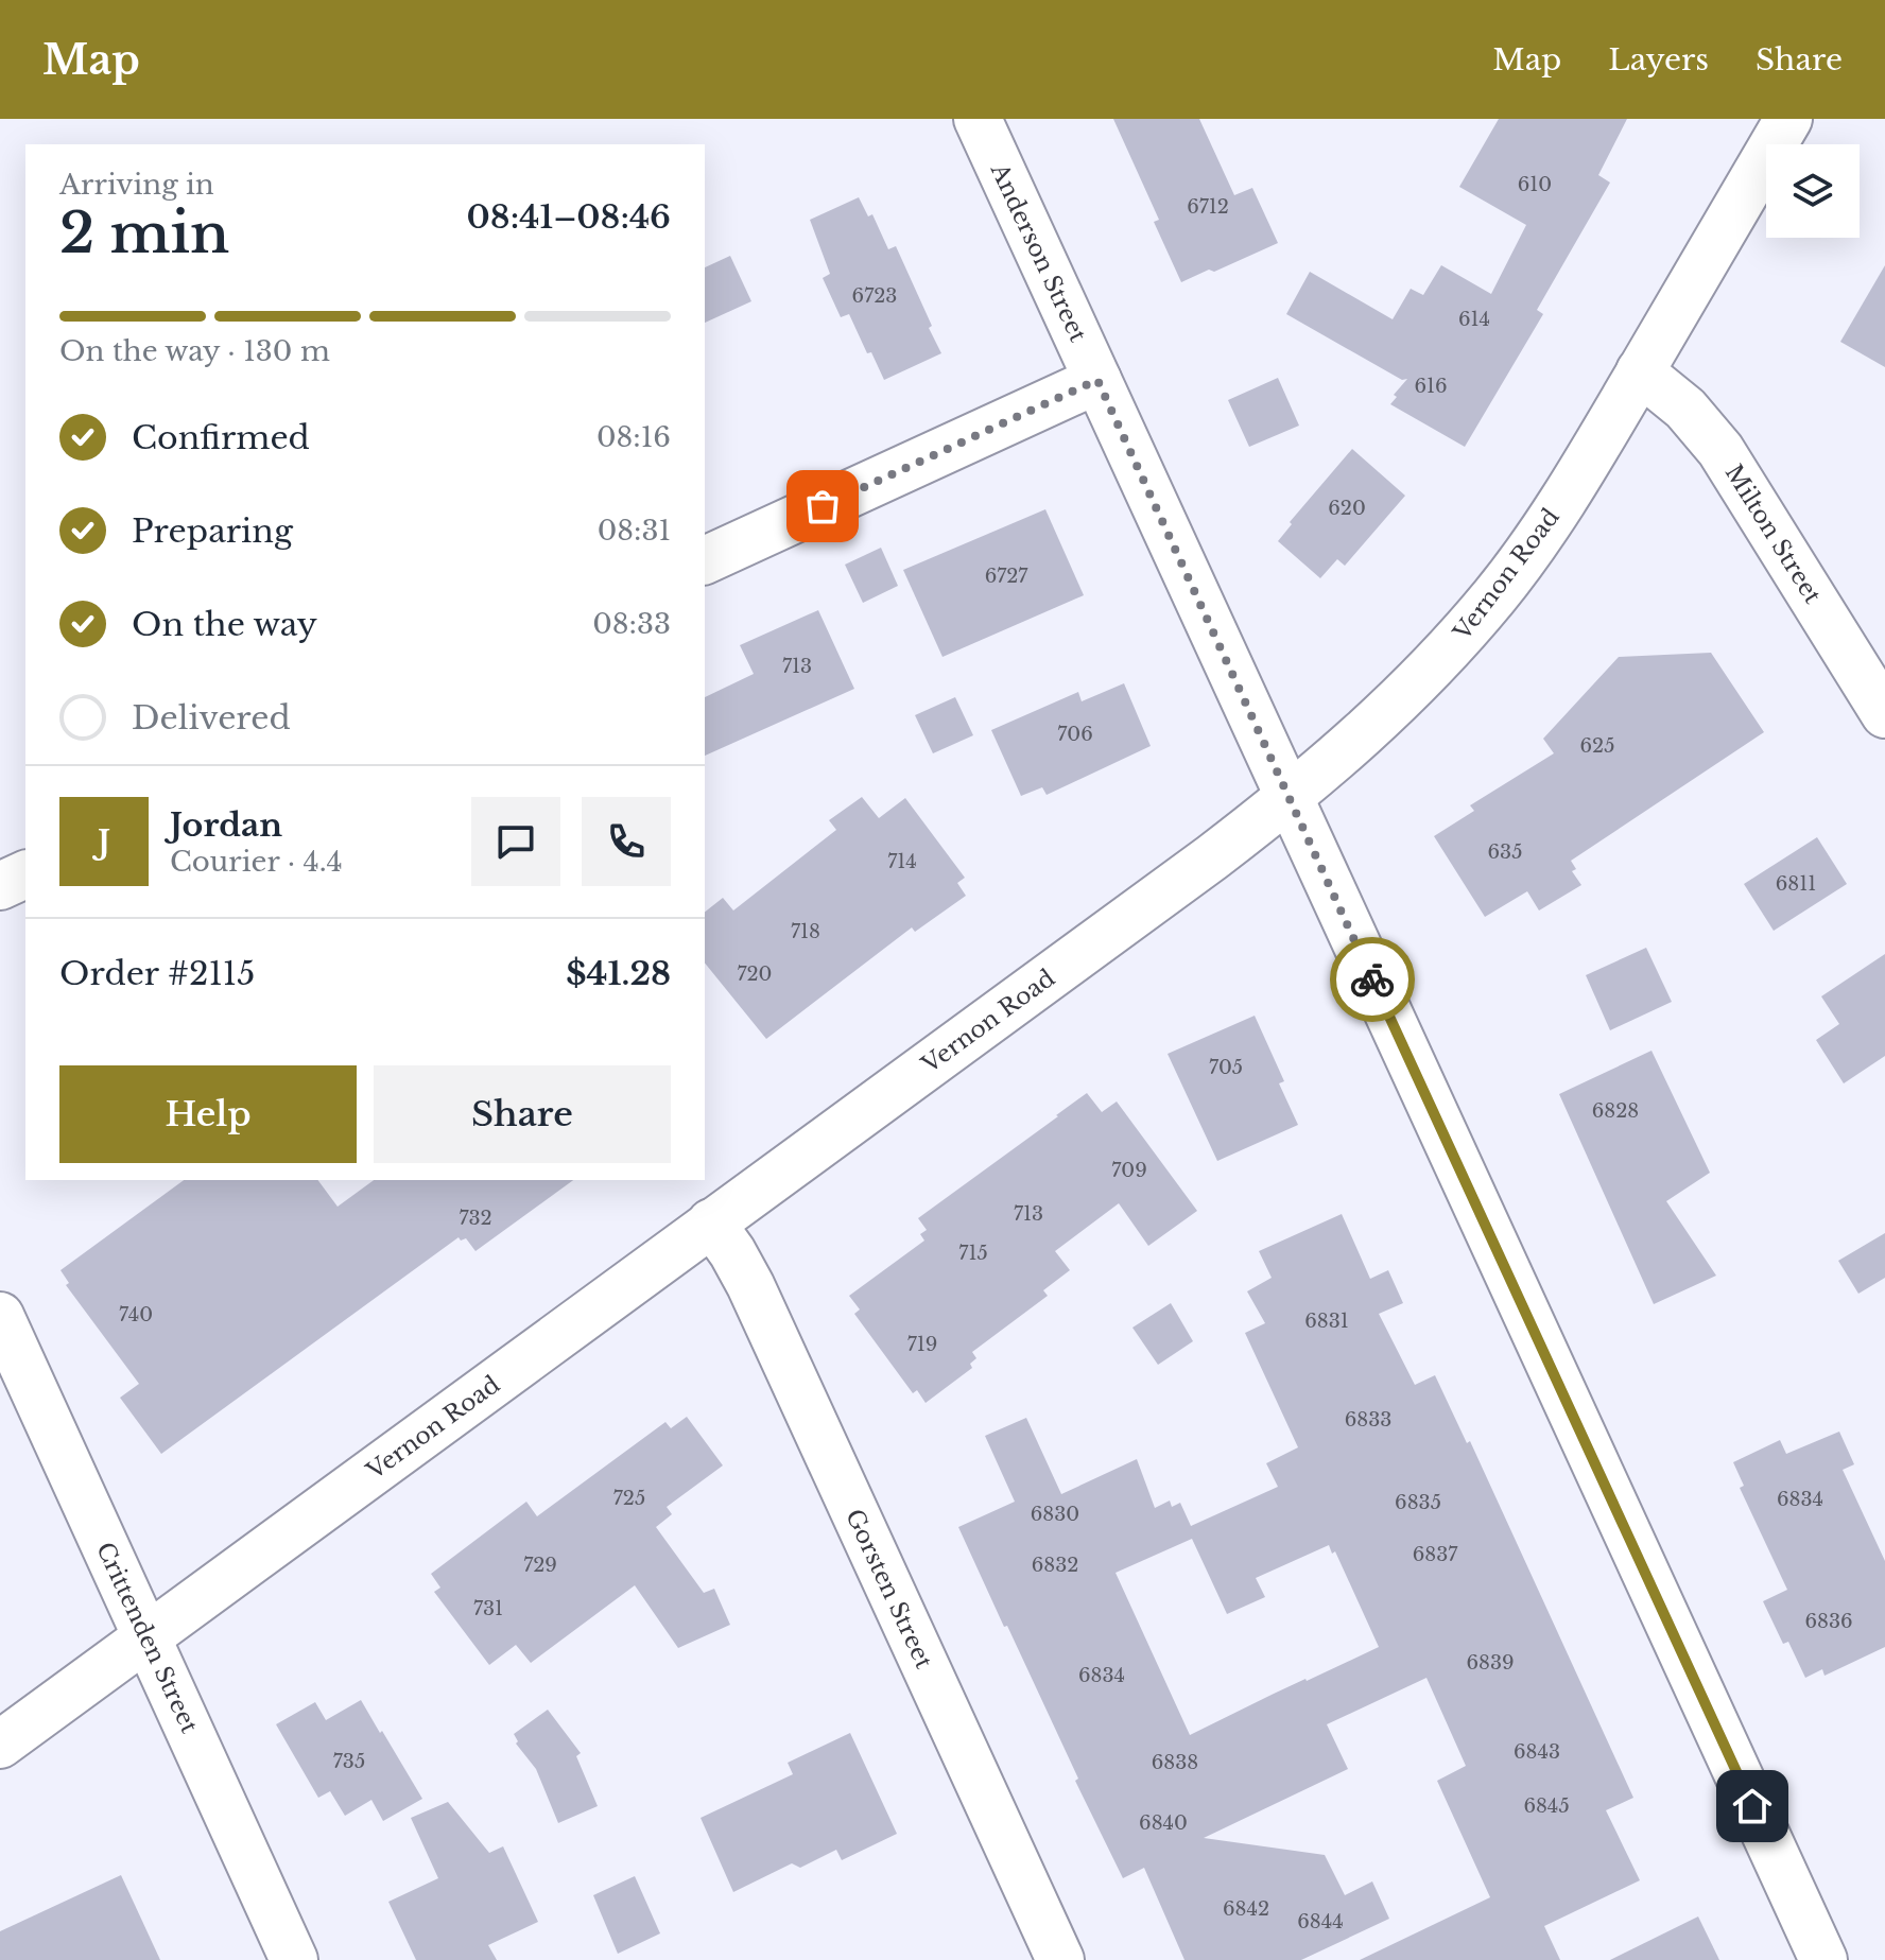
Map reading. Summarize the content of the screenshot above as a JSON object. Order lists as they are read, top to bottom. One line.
{"streets":{"street":["Anderson Street","Milton Street","Vernon Road","Gorsten Street","Crittenden Street"]},"crossings":[["Anderson Street","Vernon Road"],["Milton Street","Vernon Road"],["Vernon Road","Gorsten Street"],["Vernon Road","Crittenden Street"]],"house_numbers":["610","6712","6723","614","616","620","6727","713","706","625","635","714","6811","718","720","705","6828","709","713","732","715","740","6831","719","6833","725","6834","6835","6830","6837","729","6832","731","6836","6839","6834","6843","735","6838","6845","6840","6842","6844"],"page":{"header":"Map","nav":["Map","Layers","Share"],"heading":["2 min","Arriving in","08:41–08:46"],"panel":["Jordan","Courier · 4.4","Order #2115","$41.28"],"bar":"On the way · 130 m","list":[["Confirmed","08:16"],["Preparing","08:31"],["On the way","08:33"],"Delivered"],"round":"J","buttons":["Help","Share"]}}
